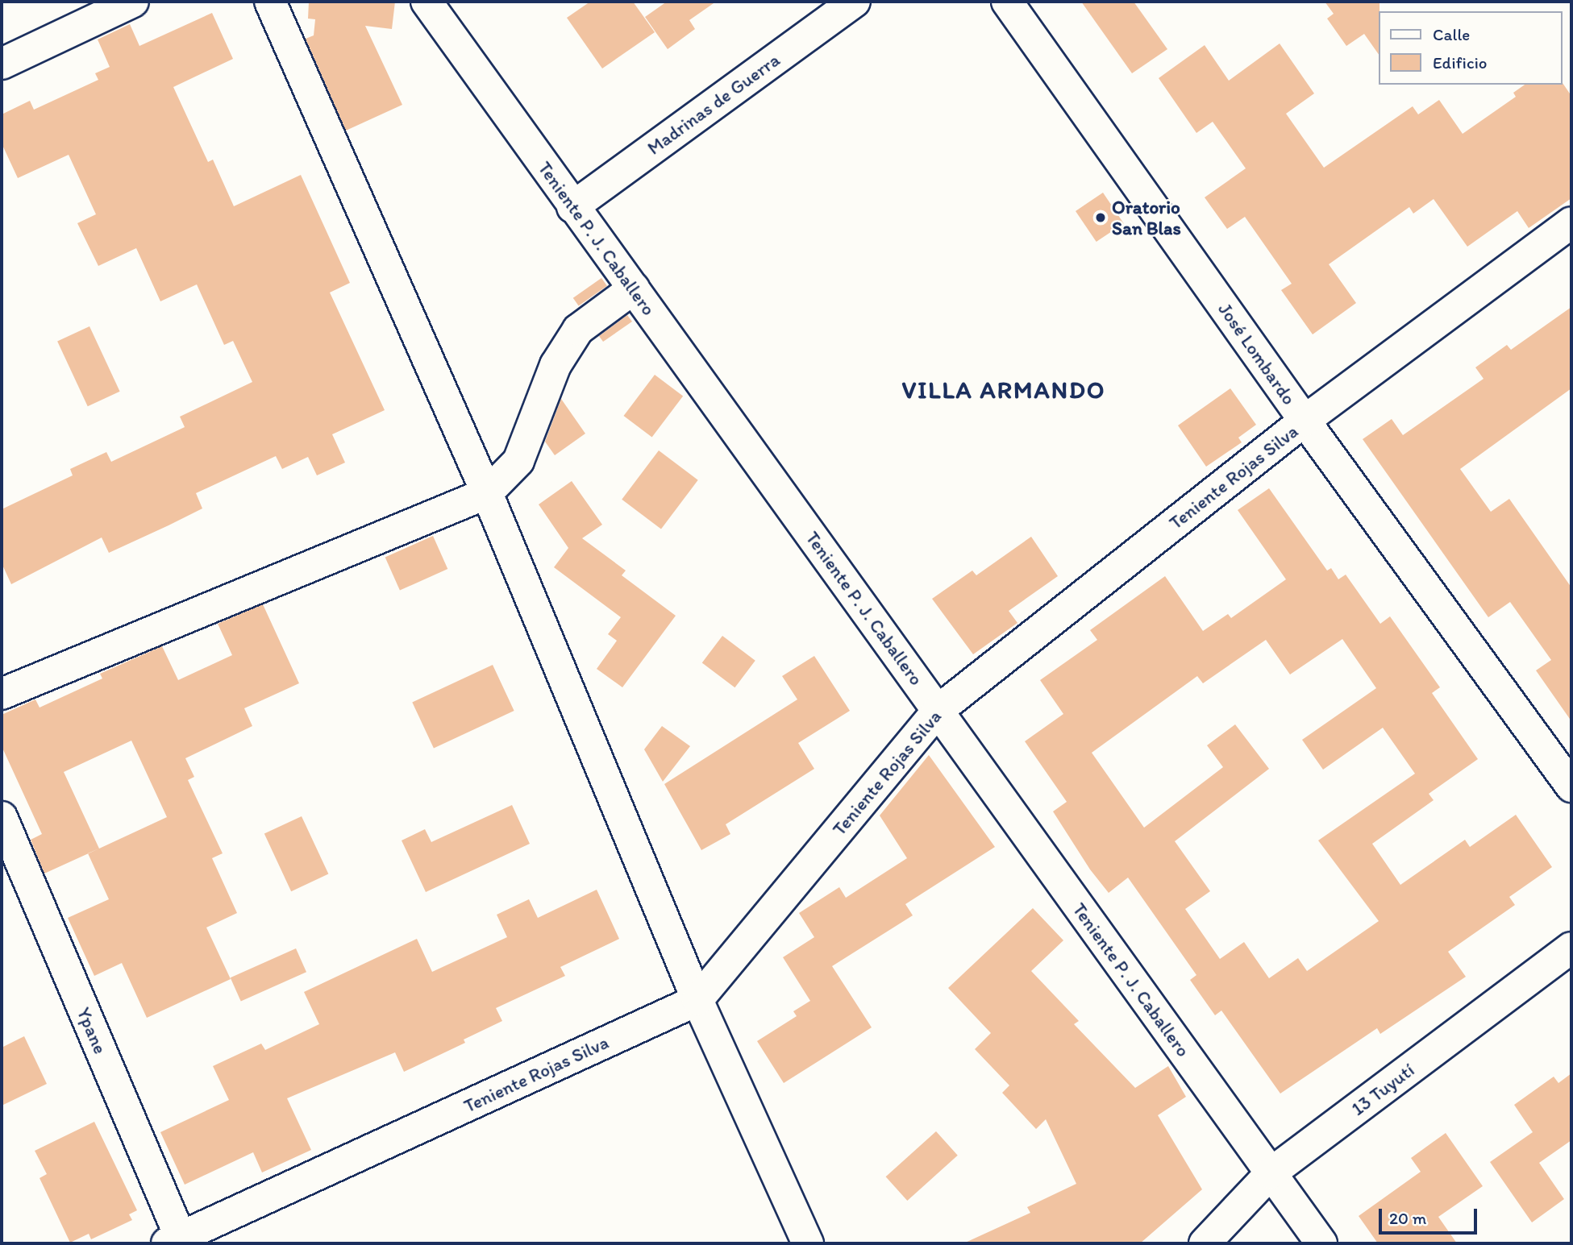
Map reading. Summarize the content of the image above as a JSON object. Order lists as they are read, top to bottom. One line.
{"streets":{"street":["Madrinas de Guerra","Teniente P. J. Caballero","José Lombardo","Teniente Rojas Silva","Ypane","13 Tuyutí"]},"crossings":[["Madrinas de Guerra","Teniente P. J. Caballero"],["Teniente P. J. Caballero","Teniente Rojas Silva"],["Teniente P. J. Caballero","13 Tuyutí"],["José Lombardo","Teniente Rojas Silva"],["Teniente Rojas Silva","Ypane"]],"districts":["VILLA ARMANDO"],"places":["Oratorio San Blas"],"legend":["Calle","Edificio"],"scale_bar":"20 m"}
